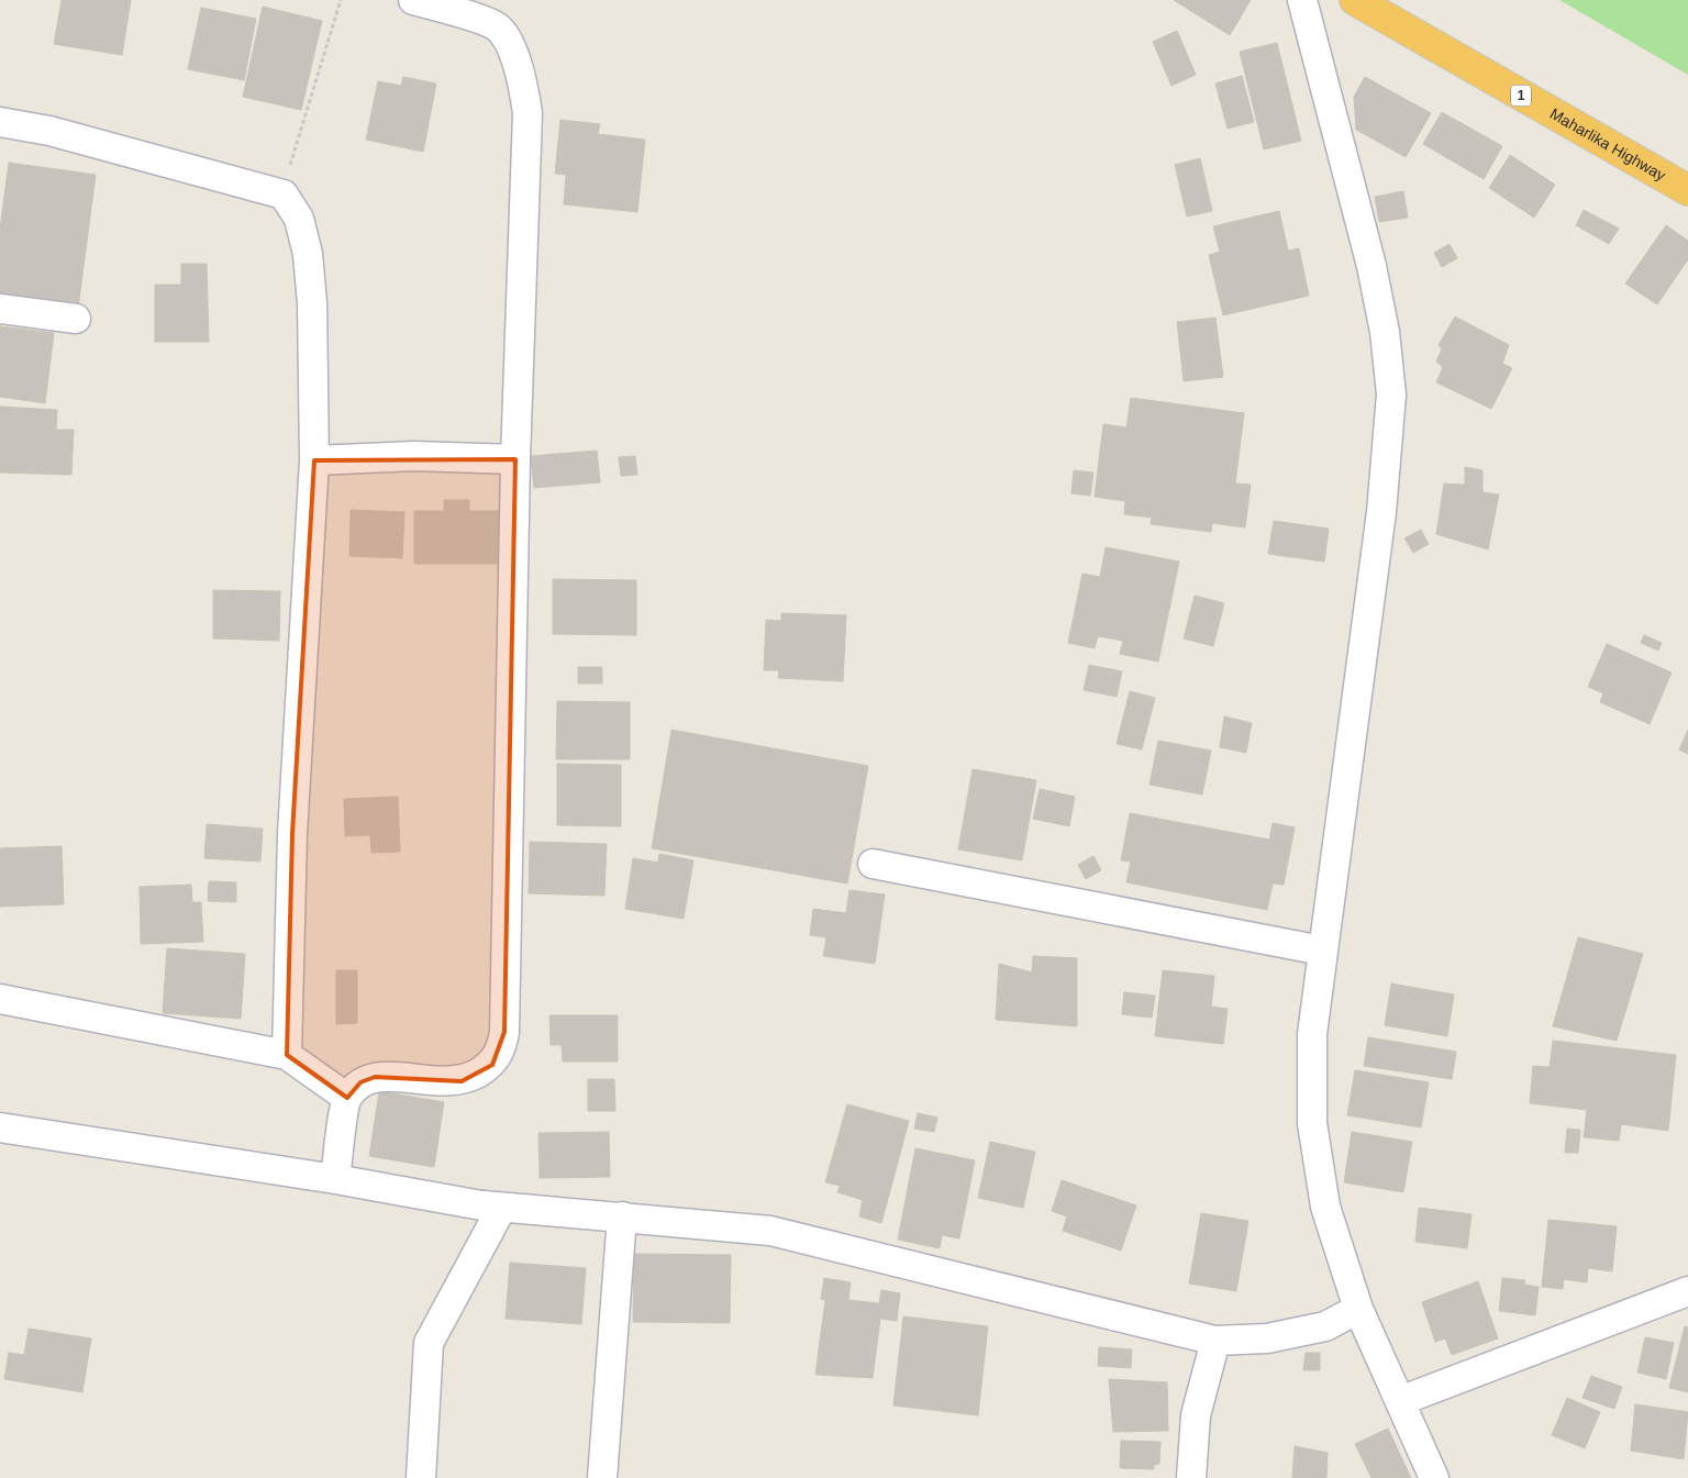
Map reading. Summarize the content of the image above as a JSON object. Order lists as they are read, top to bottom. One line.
{"streets":{"highway":["1","Maharlika Highway"]}}
